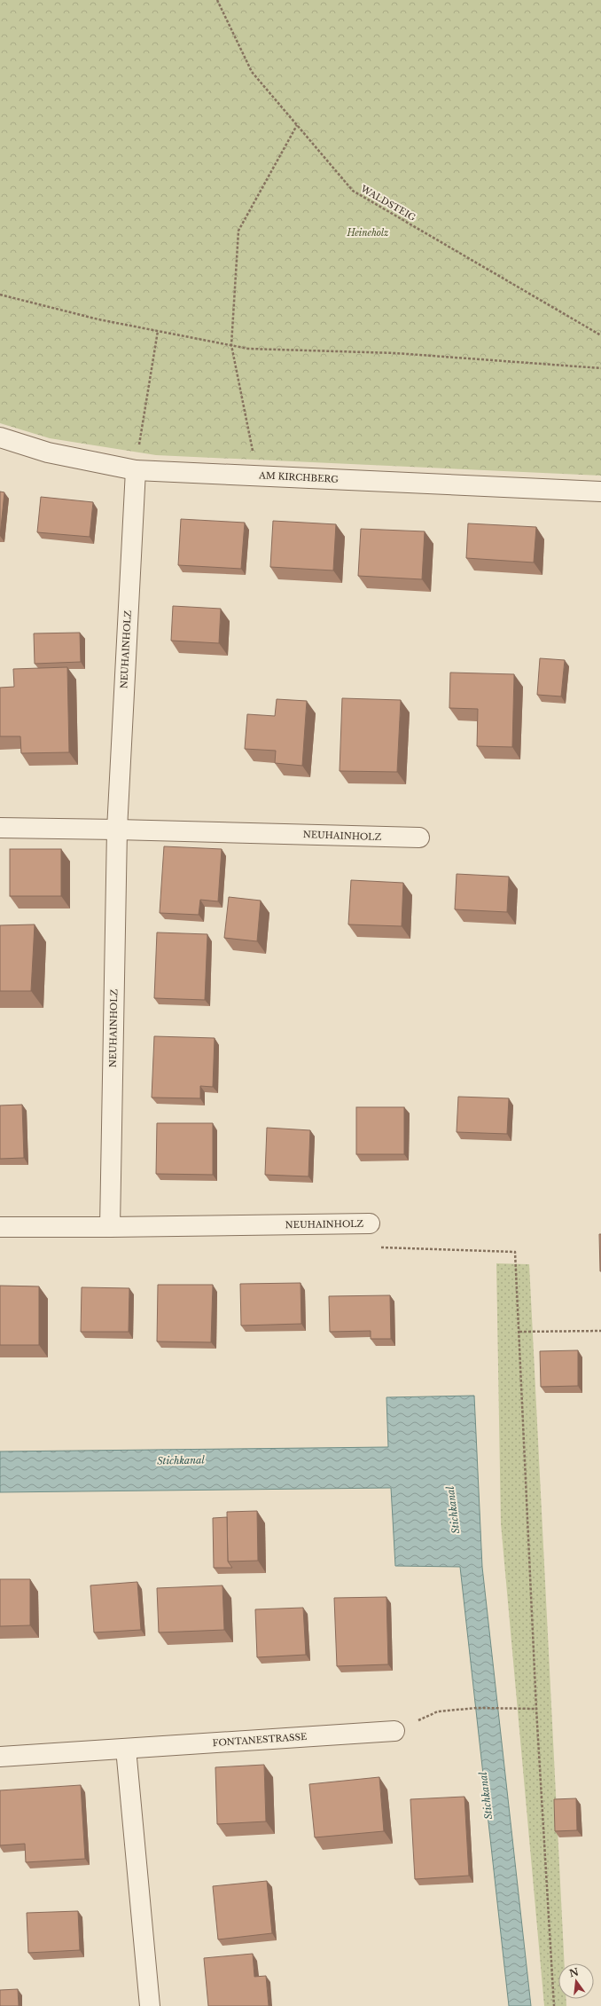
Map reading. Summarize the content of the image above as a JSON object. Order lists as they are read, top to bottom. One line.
{"streets":{"street":["AM KIRCHBERG","NEUHAINHOLZ","FONTANESTRASSE"],"path":["WALDSTEIG"]},"crossings":[["AM KIRCHBERG","NEUHAINHOLZ"]],"water":["Stichkanal"],"parks":["Heineholz"],"north":"top"}
